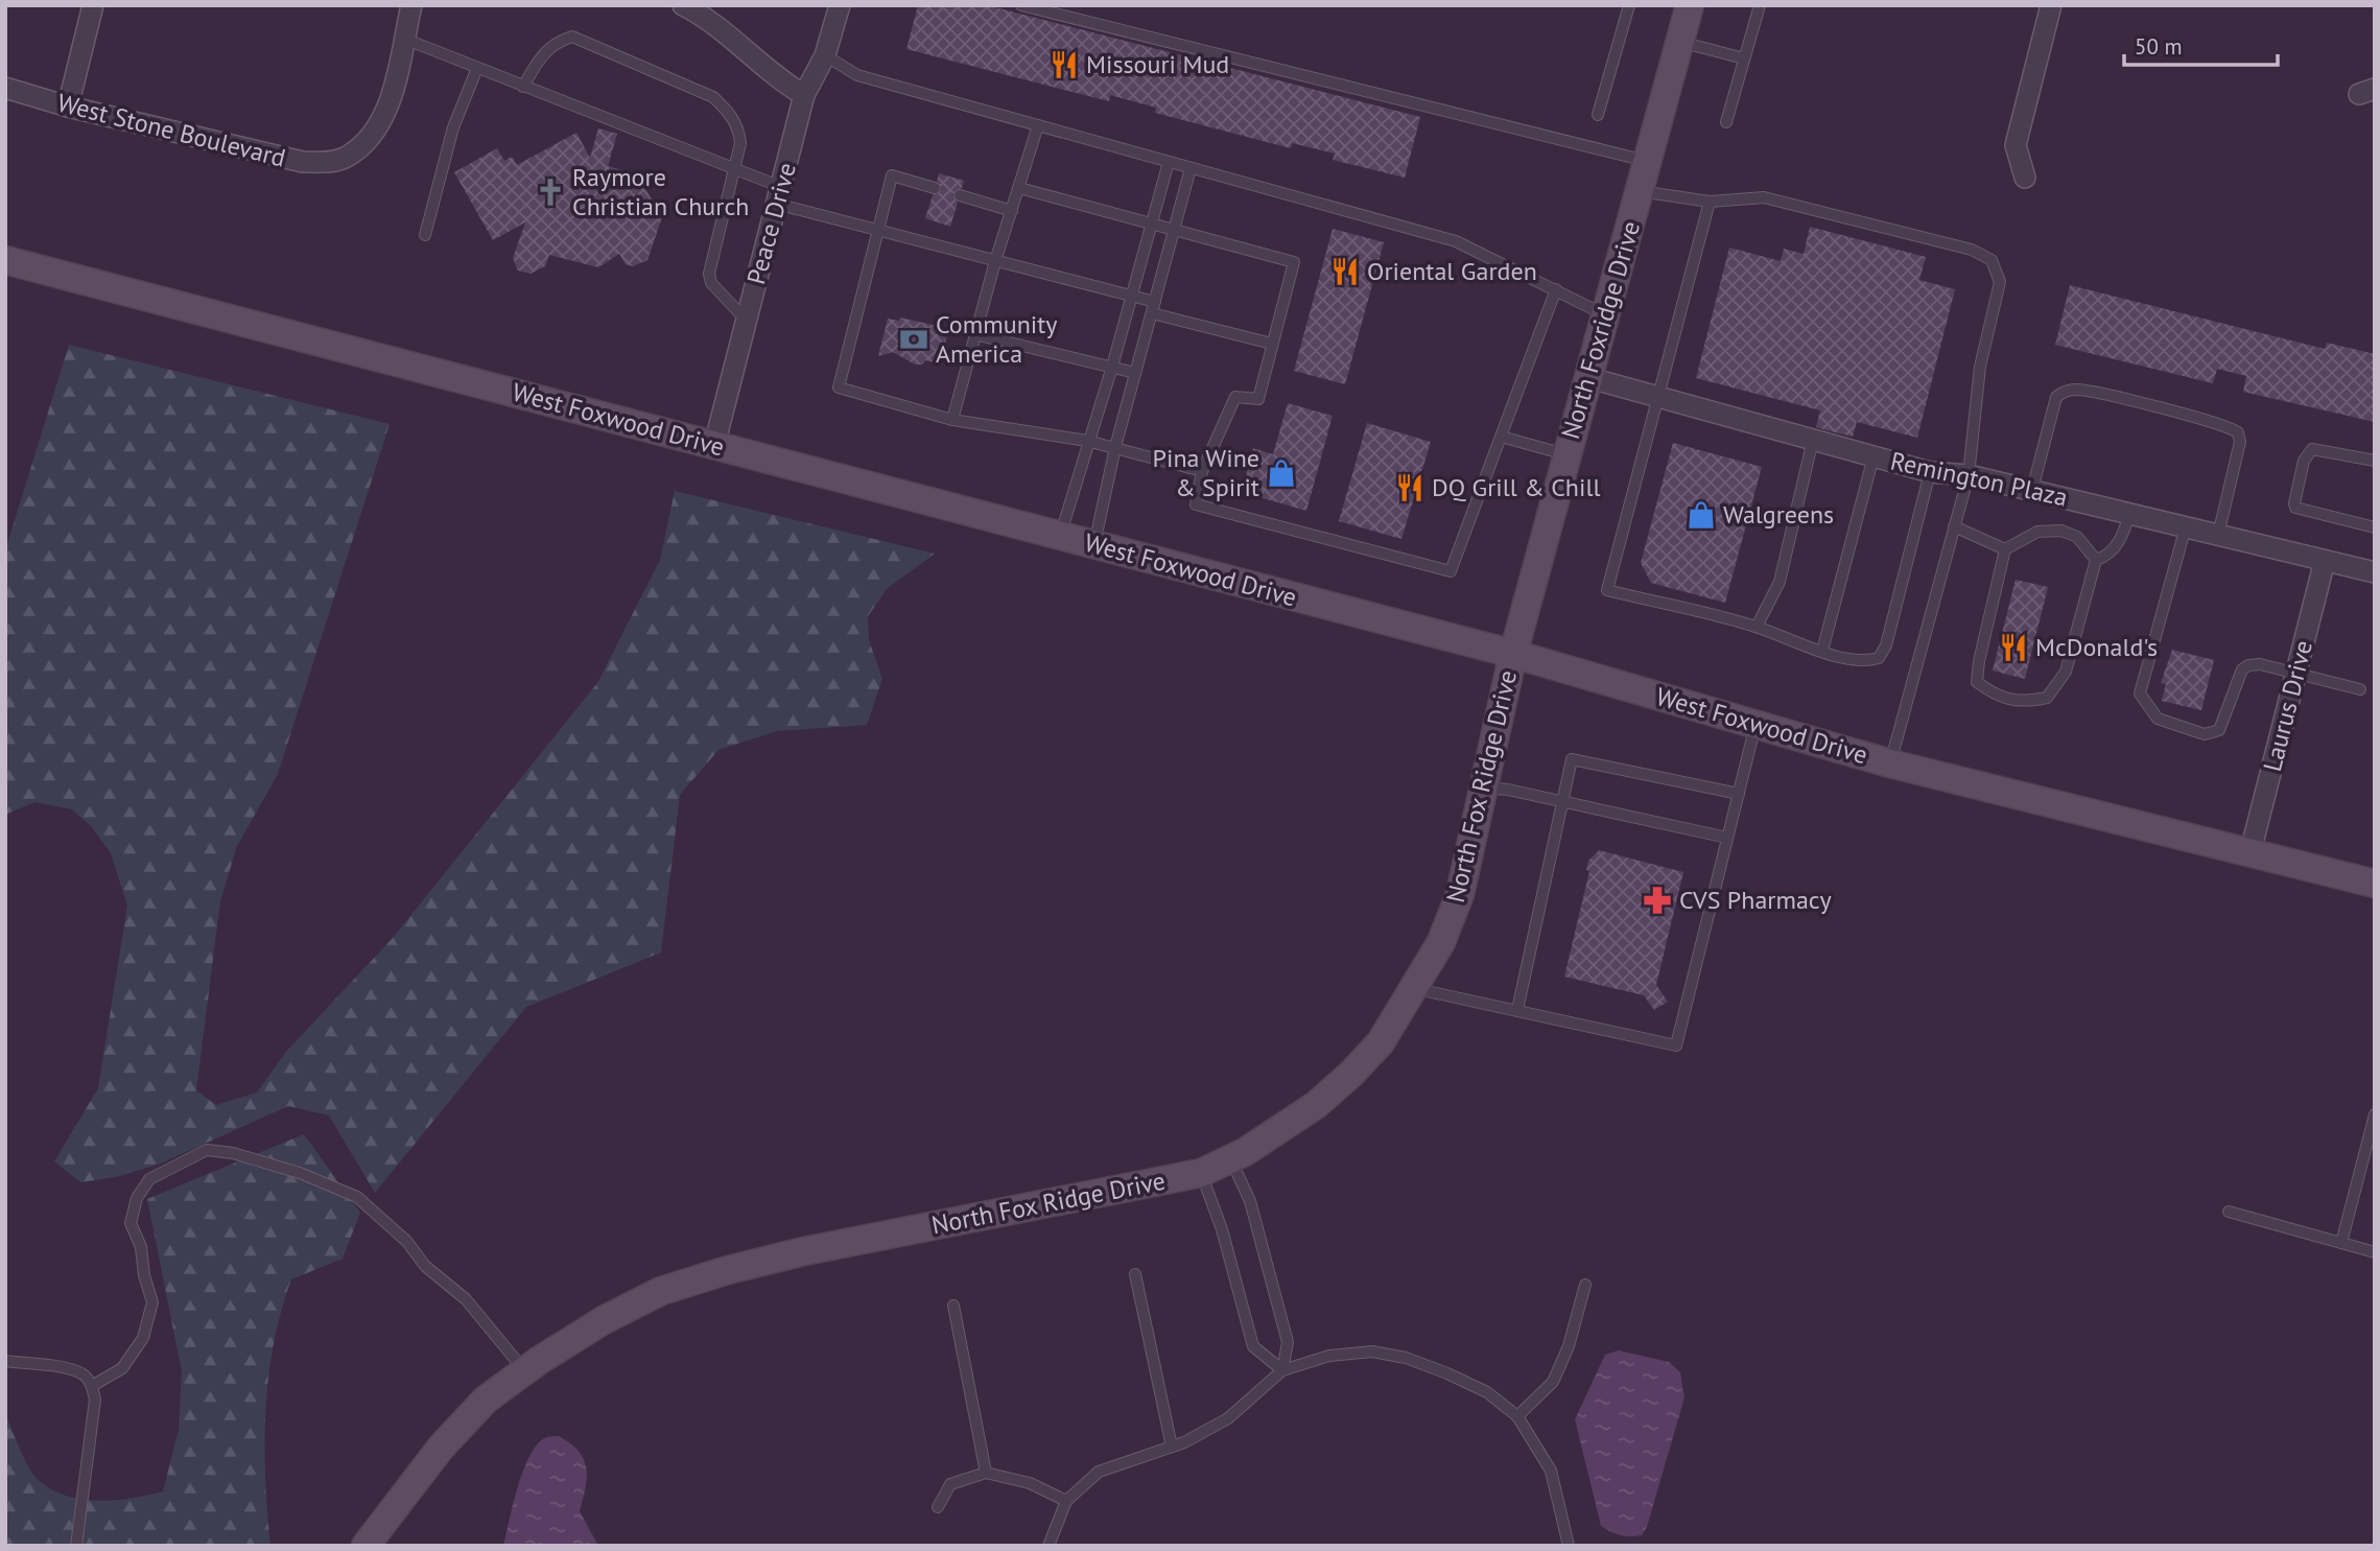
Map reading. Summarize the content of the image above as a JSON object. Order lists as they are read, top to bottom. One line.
{"streets":{"main road":["North Foxridge Drive","West Foxwood Drive","North Fox Ridge Drive"],"street":["West Stone Boulevard","Peace Drive","Remington Plaza","Laurus Drive"]},"crossings":[["Peace Drive","West Foxwood Drive"],["North Foxridge Drive","West Foxwood Drive"],["North Foxridge Drive","Remington Plaza"],["North Foxridge Drive","North Fox Ridge Drive"],["West Foxwood Drive","Laurus Drive"],["West Foxwood Drive","North Fox Ridge Drive"],["Remington Plaza","Laurus Drive"]],"places":{"restaurant":["Missouri Mud","Oriental Garden","DQ Grill & Chill","McDonald's"],"church":["Raymore Christian Church"],"bank":["Community America"],"shop":["Pina Wine & Spirit","Walgreens"],"pharmacy":["CVS Pharmacy"]},"scale_bar":"50 m"}
